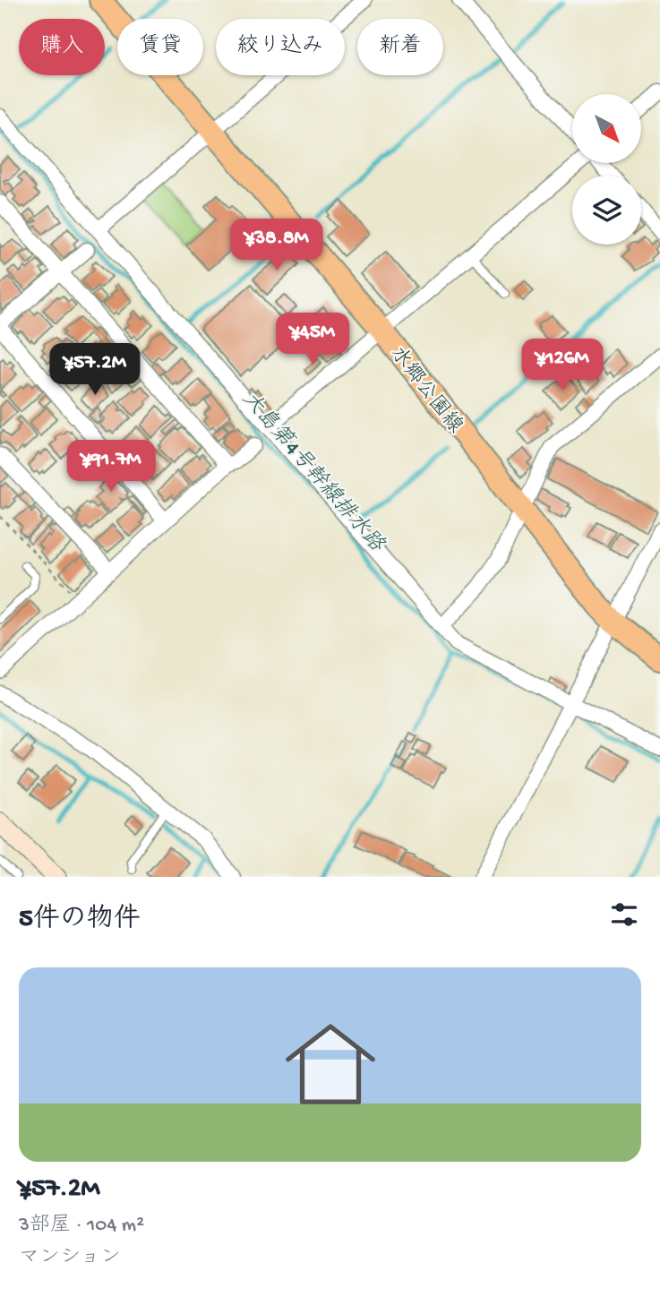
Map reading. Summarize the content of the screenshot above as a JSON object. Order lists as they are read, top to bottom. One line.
{"streets":{"main road":["水郷公園線"]},"water":["大島第4号幹線排水路"],"north":"bottom right","page":{"chip":["購入","賃貸","絞り込み","新着"],"price":["¥38.8M","¥45M","¥126M","¥57.2M","¥91.7M"],"heading":"5件の物件","list":[{"name":"¥57.2M","note":"3部屋 · 104 m² · マンション"}]}}
